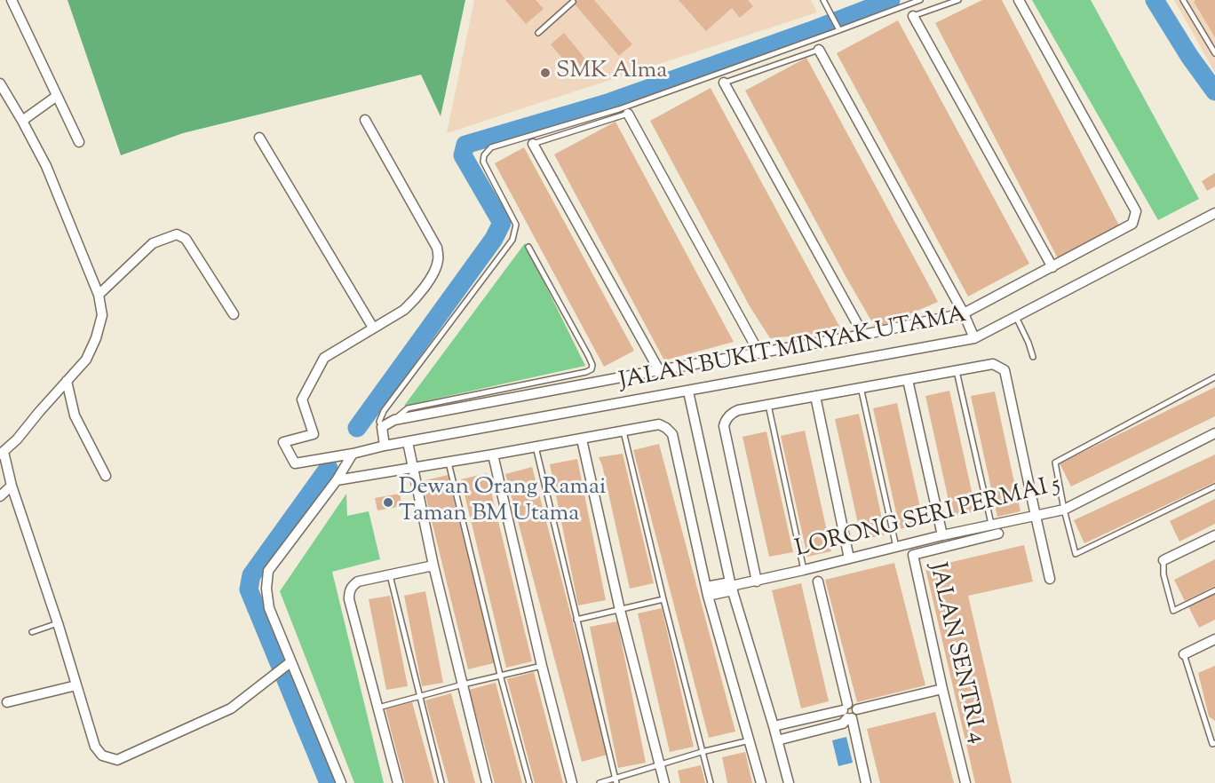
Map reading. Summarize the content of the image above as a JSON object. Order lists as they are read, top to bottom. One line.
{"streets":{"street":["JALAN BUKIT MINYAK UTAMA","LORONG SERI PERMAI 5","JALAN SENTRI 4"]},"places":["SMK Alma","Dewan Orang Ramai Taman BM Utama"]}
